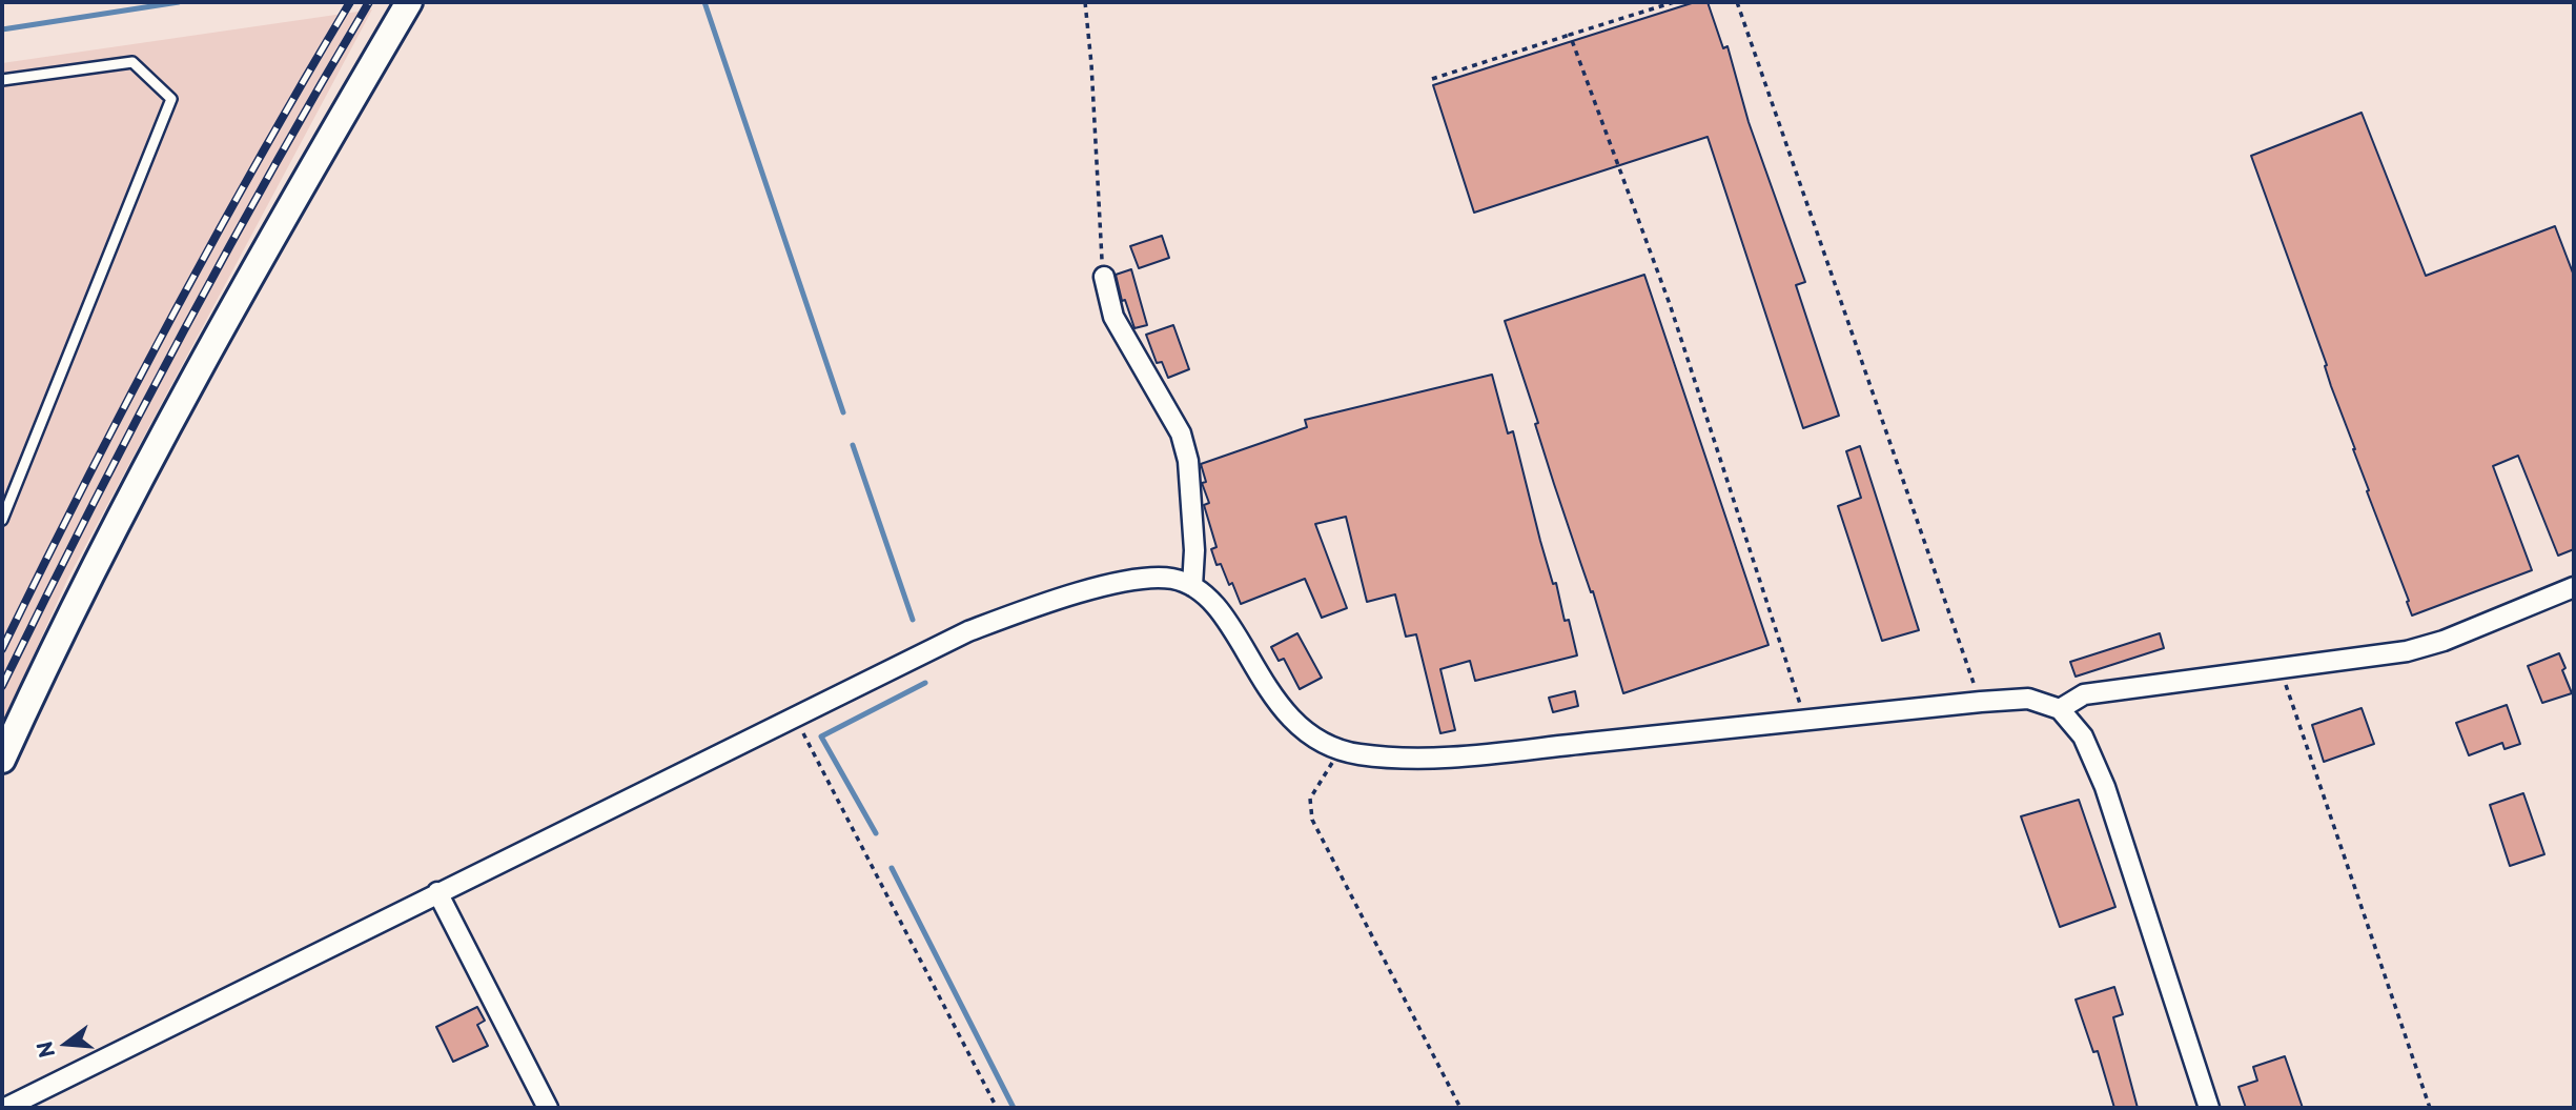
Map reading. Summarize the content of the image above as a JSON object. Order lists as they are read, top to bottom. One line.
{"north":"left"}
